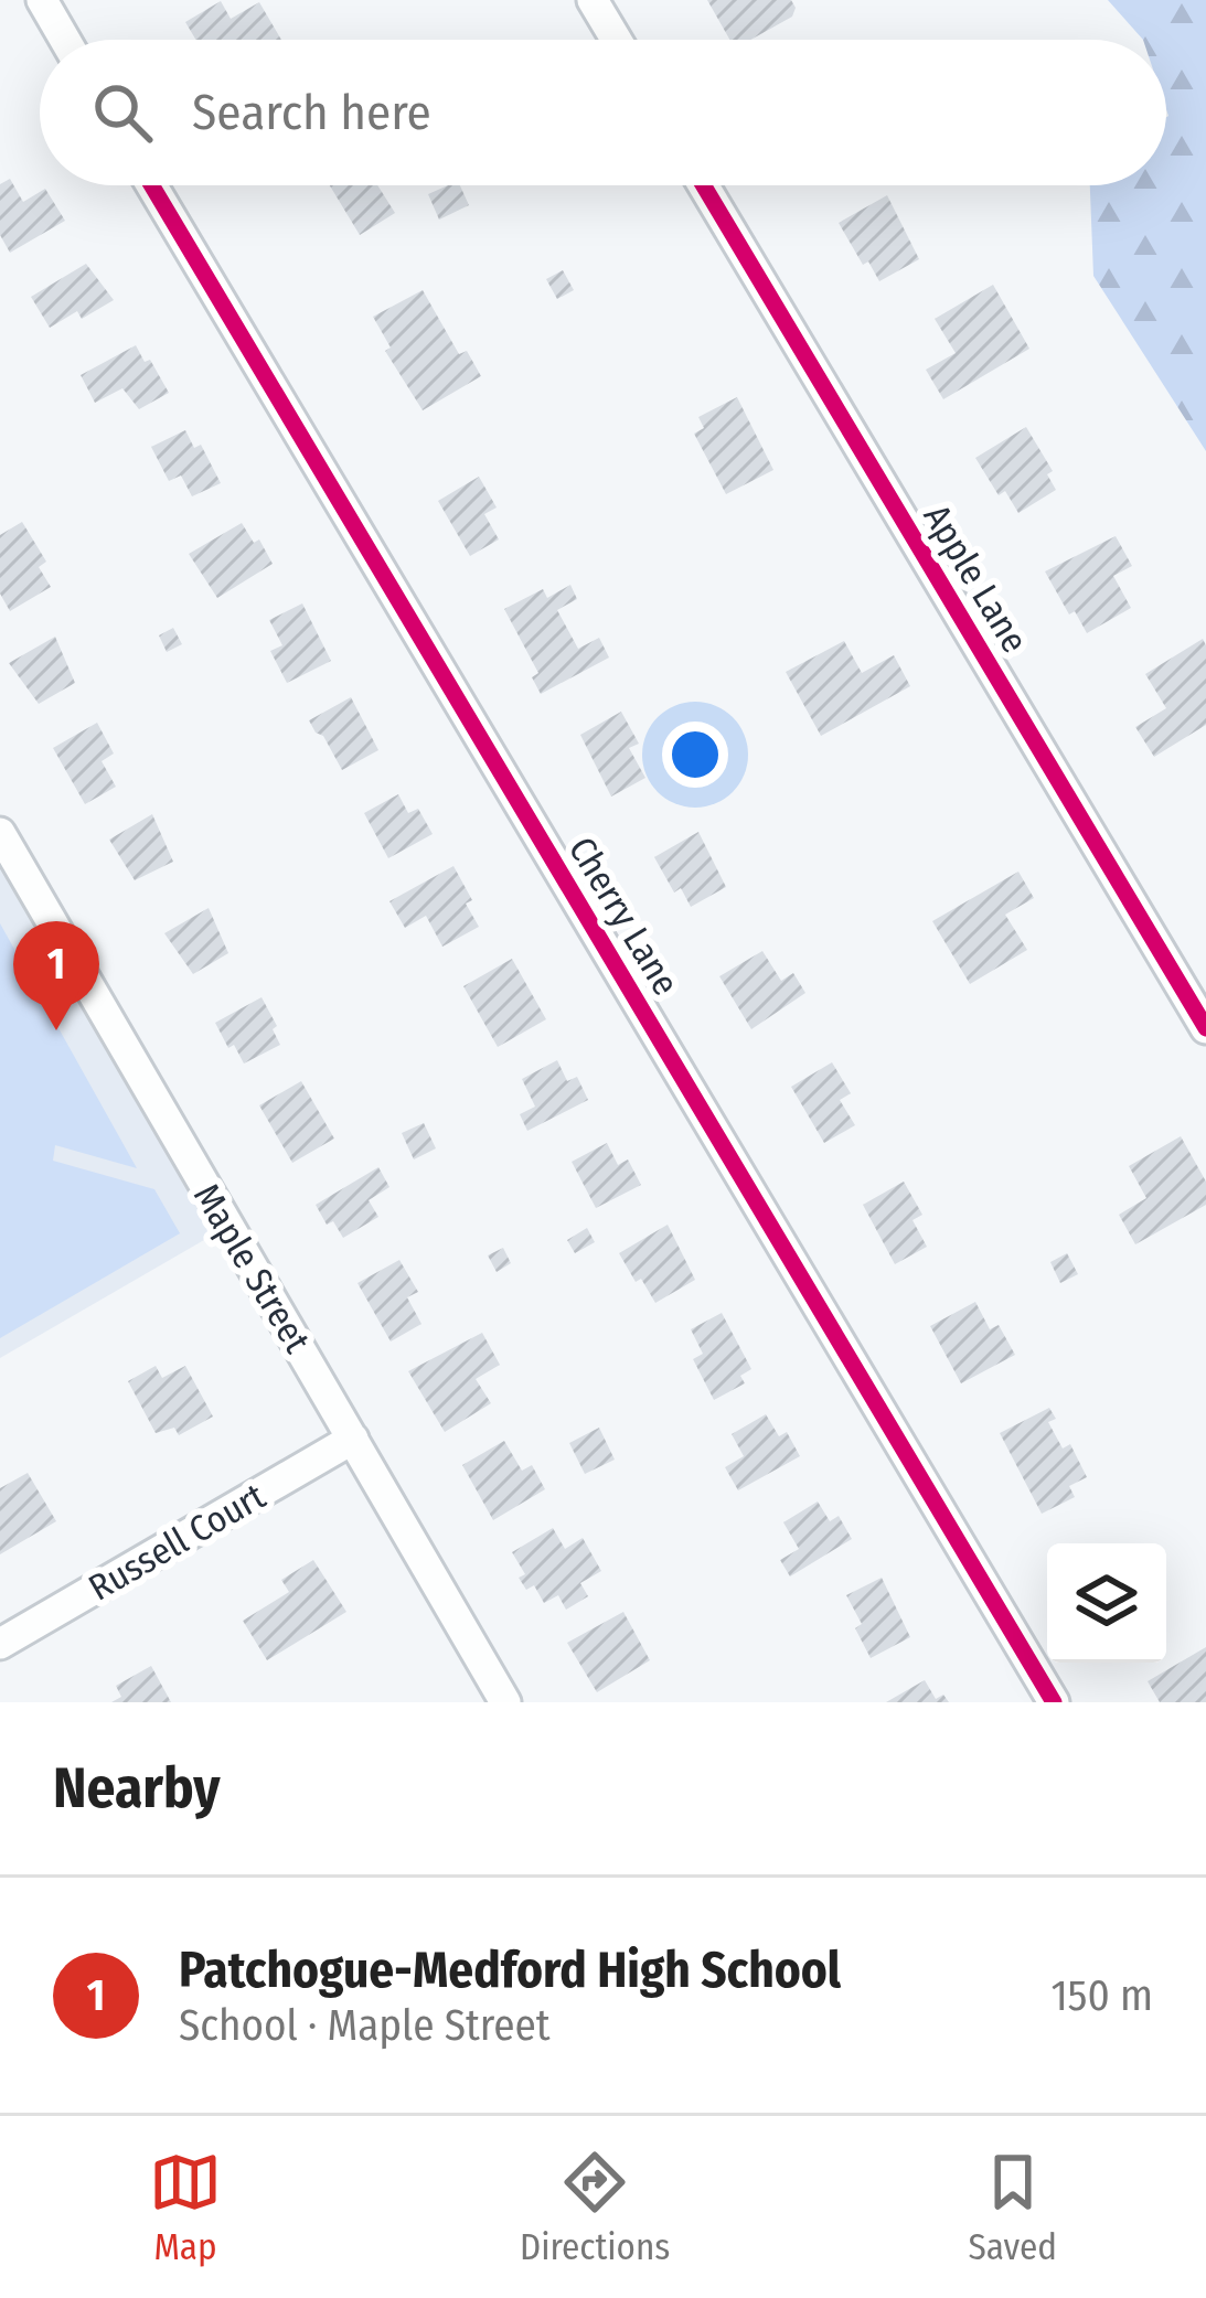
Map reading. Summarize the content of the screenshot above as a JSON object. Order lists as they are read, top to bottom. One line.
{"streets":{"street":["Apple Lane","Cherry Lane","Maple Street","Russell Court"]},"crossings":[["Maple Street","Russell Court"]],"page":{"search":"Search here","pins":"1","heading":"Nearby","list":[{"mark":"1","name":"Patchogue-Medford High School","note":"School · Maple Street","value":"150 m"}],"nav":["Map","Directions","Saved"]}}
